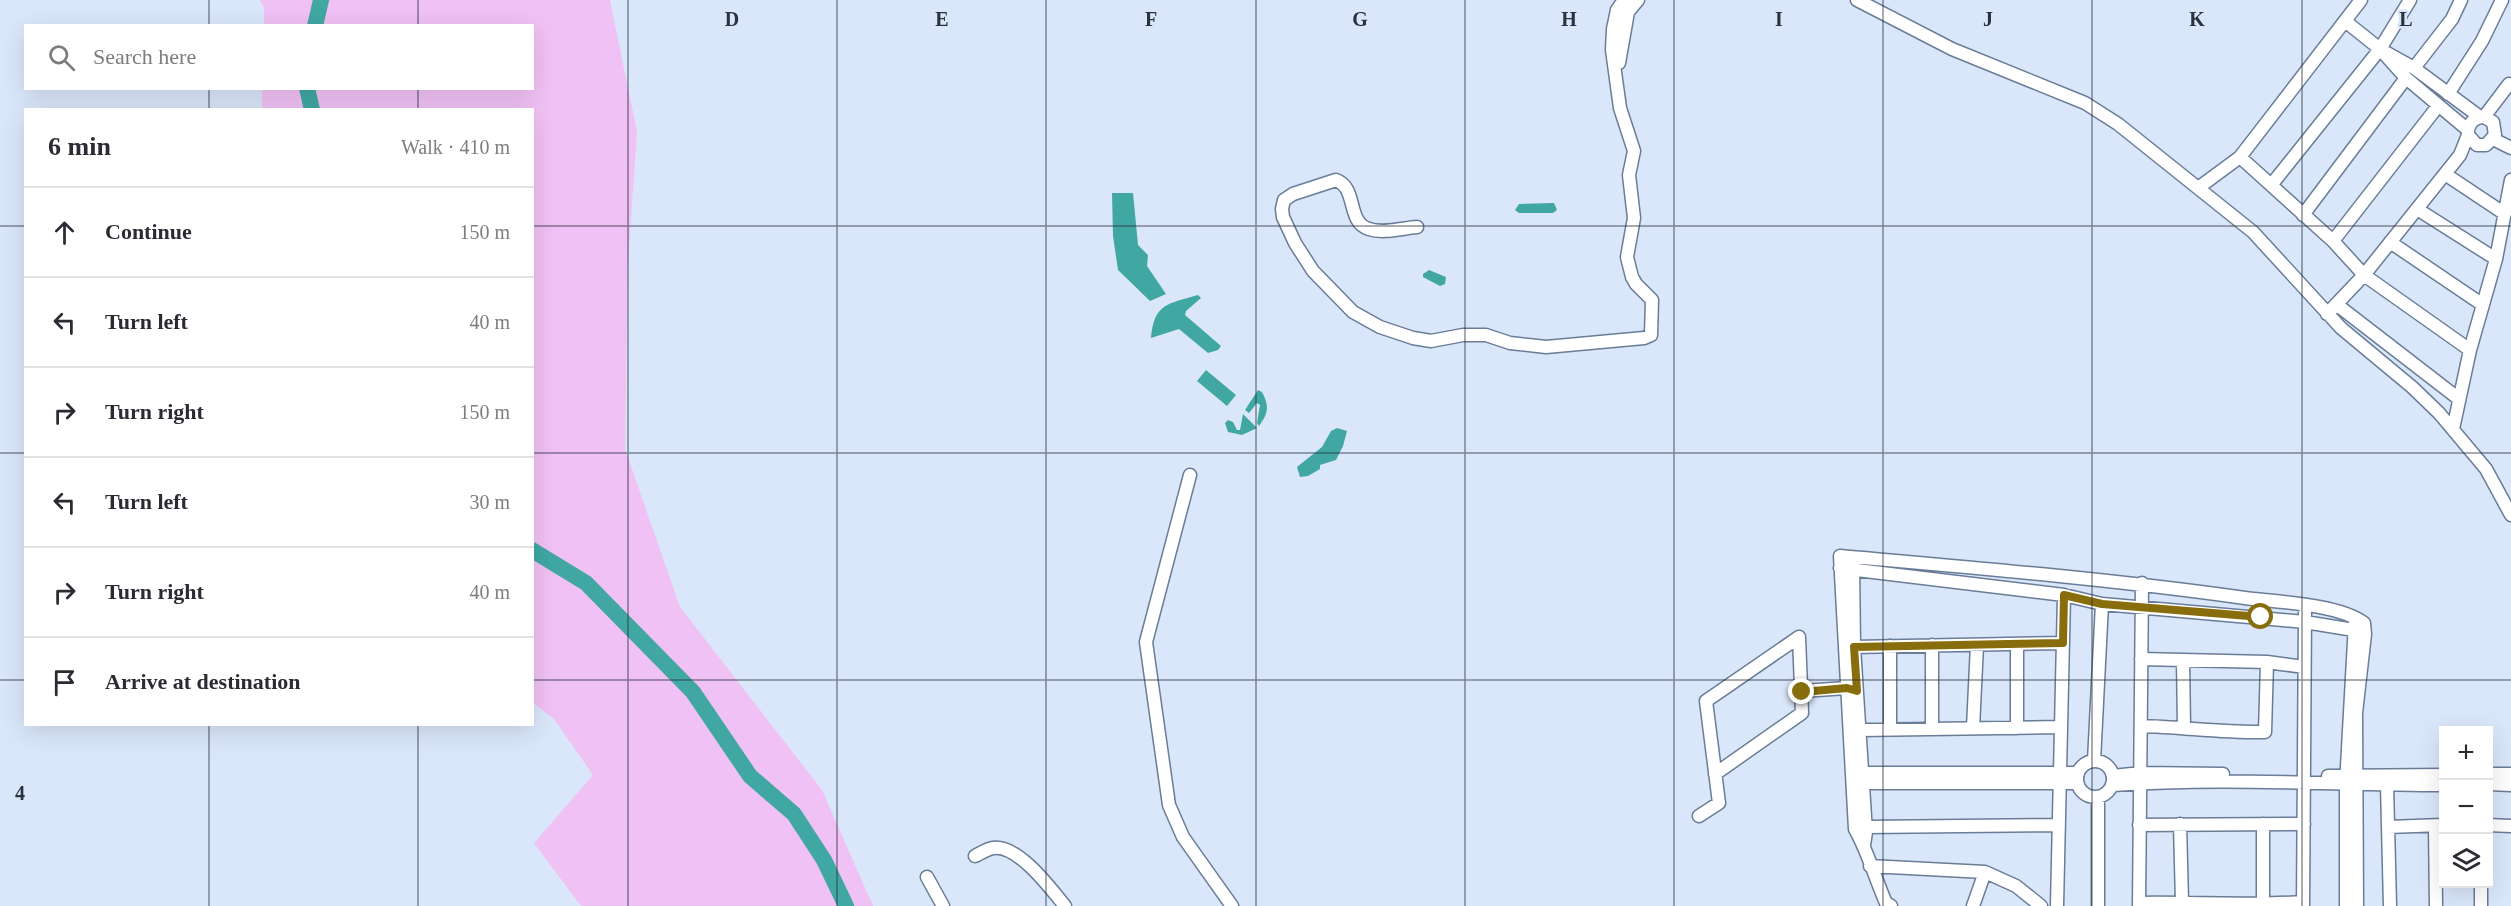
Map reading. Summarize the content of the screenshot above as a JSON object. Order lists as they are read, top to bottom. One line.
{"page":{"search":"Search here","heading":["6 min","Walk · 410 m"],"list":[["Continue","150 m"],["Turn left","40 m"],["Turn right","150 m"],["Turn left","30 m"],["Turn right","40 m"],"Arrive at destination"],"map_buttons":["+","−"]},"grid":{"columns":["D","E","F","G","H","I","J","K","L"],"rows":["4"]}}
